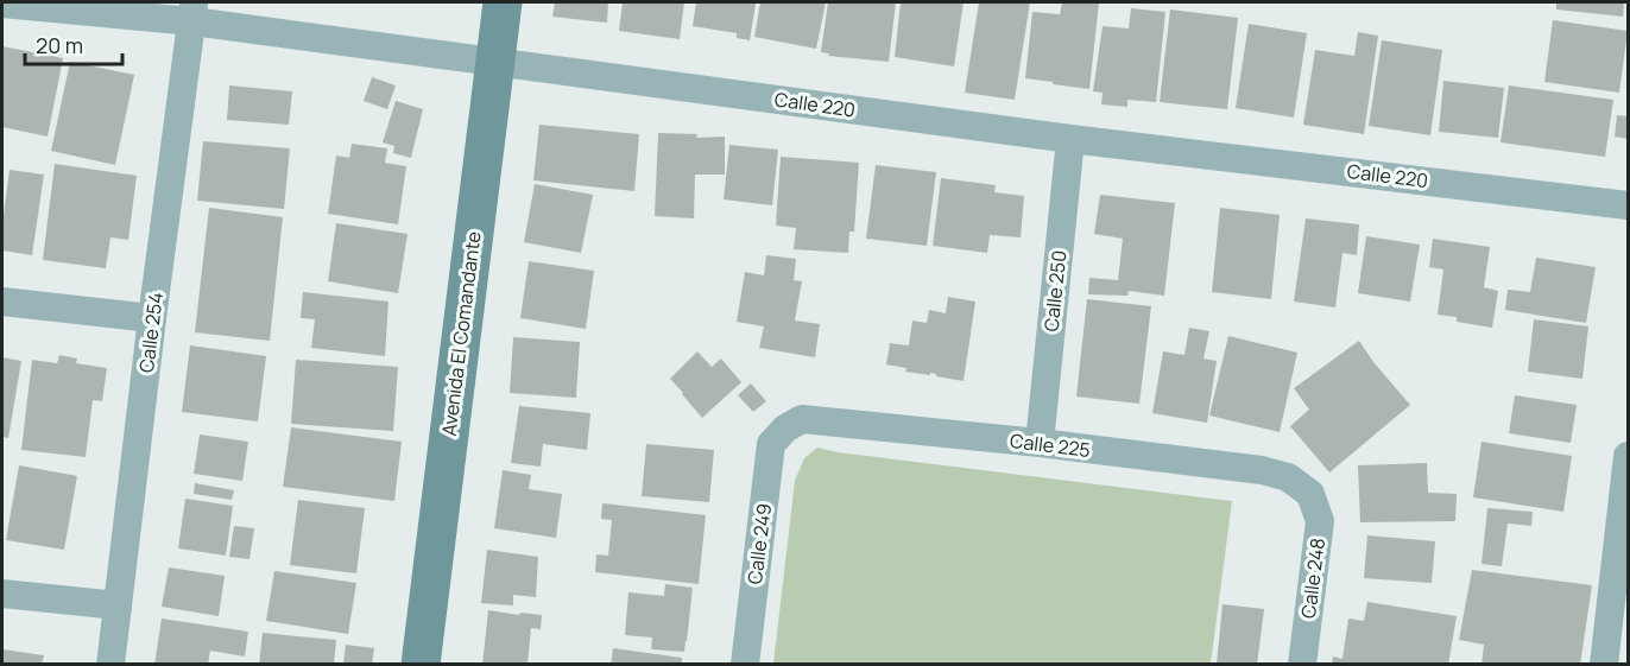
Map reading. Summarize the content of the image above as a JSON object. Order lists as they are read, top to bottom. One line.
{"streets":{"street":["Calle 220","Calle 250","Calle 254","Avenida El Comandante","Calle 225","Calle 249","Calle 248"]},"crossings":[["Calle 220","Calle 250"],["Calle 220","Calle 254"],["Calle 220","Avenida El Comandante"],["Calle 250","Calle 225"],["Calle 225","Calle 249"],["Calle 225","Calle 248"]],"scale_bar":"20 m"}
